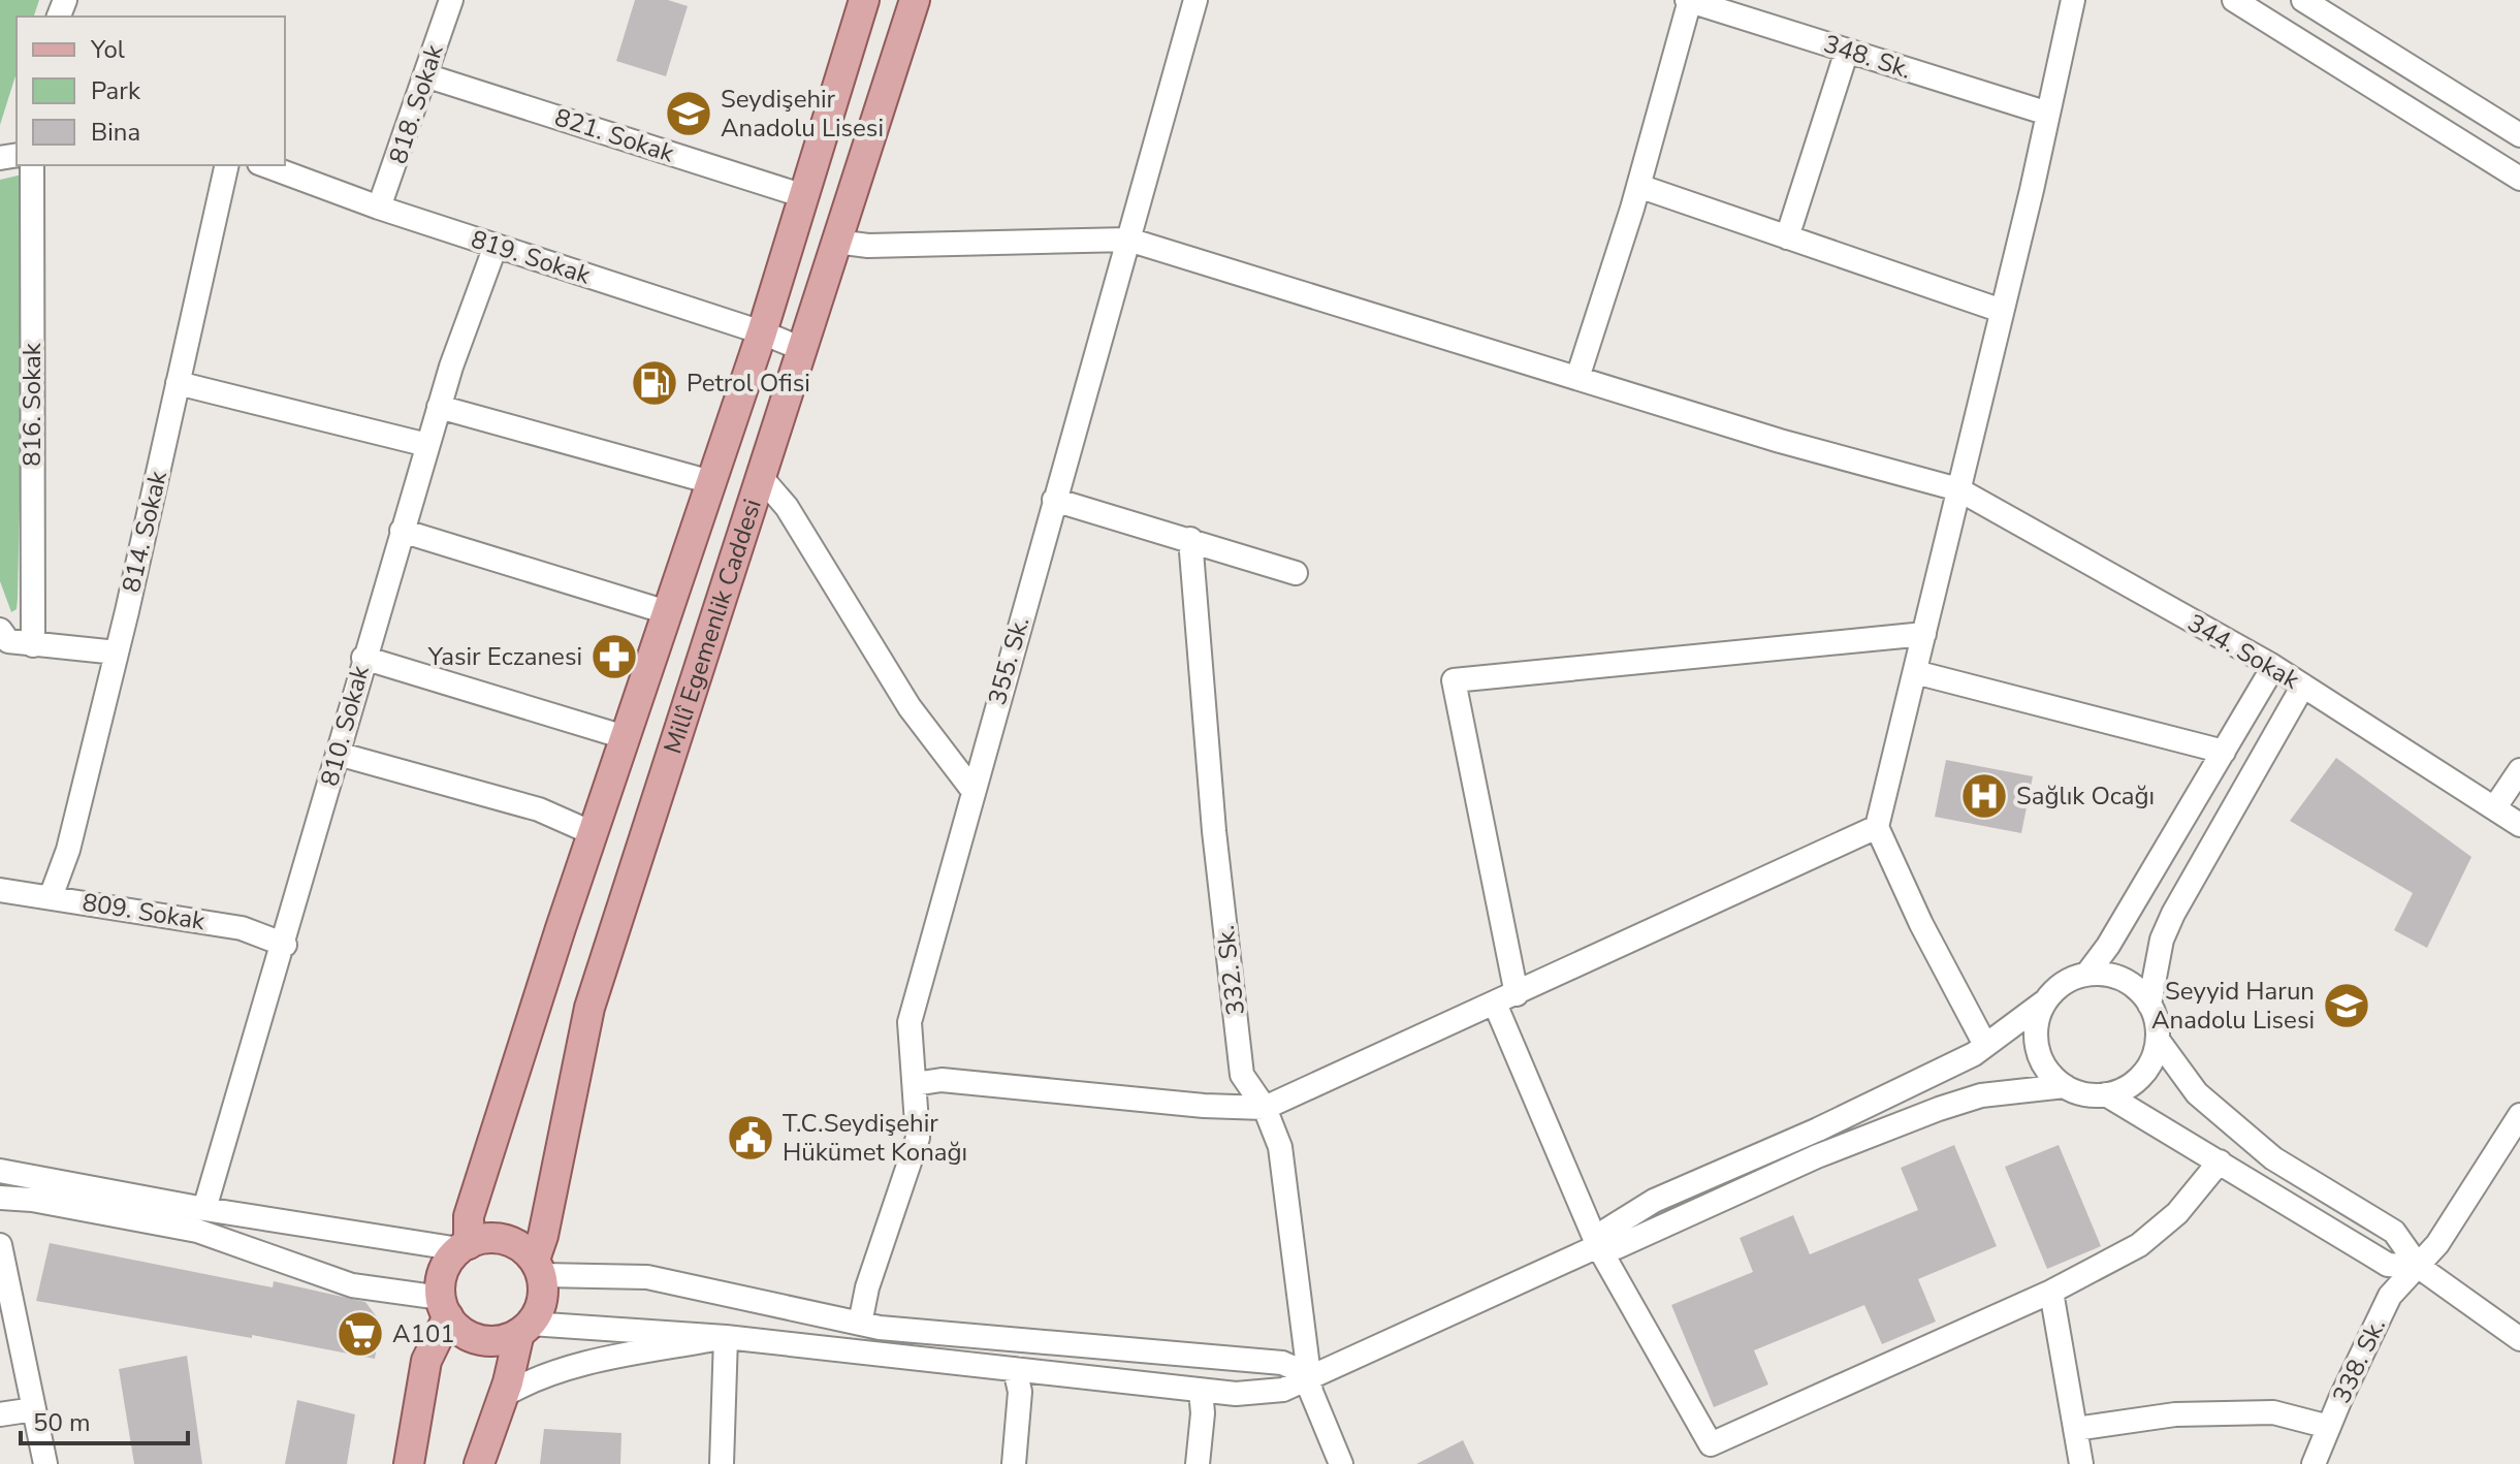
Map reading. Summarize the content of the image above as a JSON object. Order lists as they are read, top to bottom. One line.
{"streets":{"main road":["Millî Egemenlik Caddesi"],"street":["348. Sk.","818. Sokak","821. Sokak","819. Sokak","816. Sokak","814. Sokak","344. Sokak","355. Sk.","810. Sokak","809. Sokak","332. Sk.","338. Sk."]},"crossings":[["818. Sokak","821. Sokak"],["818. Sokak","819. Sokak"],["821. Sokak","Millî Egemenlik Caddesi"],["819. Sokak","Millî Egemenlik Caddesi"],["819. Sokak","810. Sokak"],["814. Sokak","809. Sokak"],["Millî Egemenlik Caddesi","344. Sokak"],["344. Sokak","355. Sk."],["810. Sokak","809. Sokak"]],"places":{"school or university":["Seydişehir Anadolu Lisesi","Seyyid Harun Anadolu Lisesi"],"fuel station":["Petrol Ofisi"],"pharmacy":["Yasir Eczanesi"],"hospital":["Sağlık Ocağı"],"public building":["T.C.Seydişehir Hükümet Konağı"],"supermarket":["A101"]},"legend":["Yol","Park","Bina"],"scale_bar":"50 m"}
